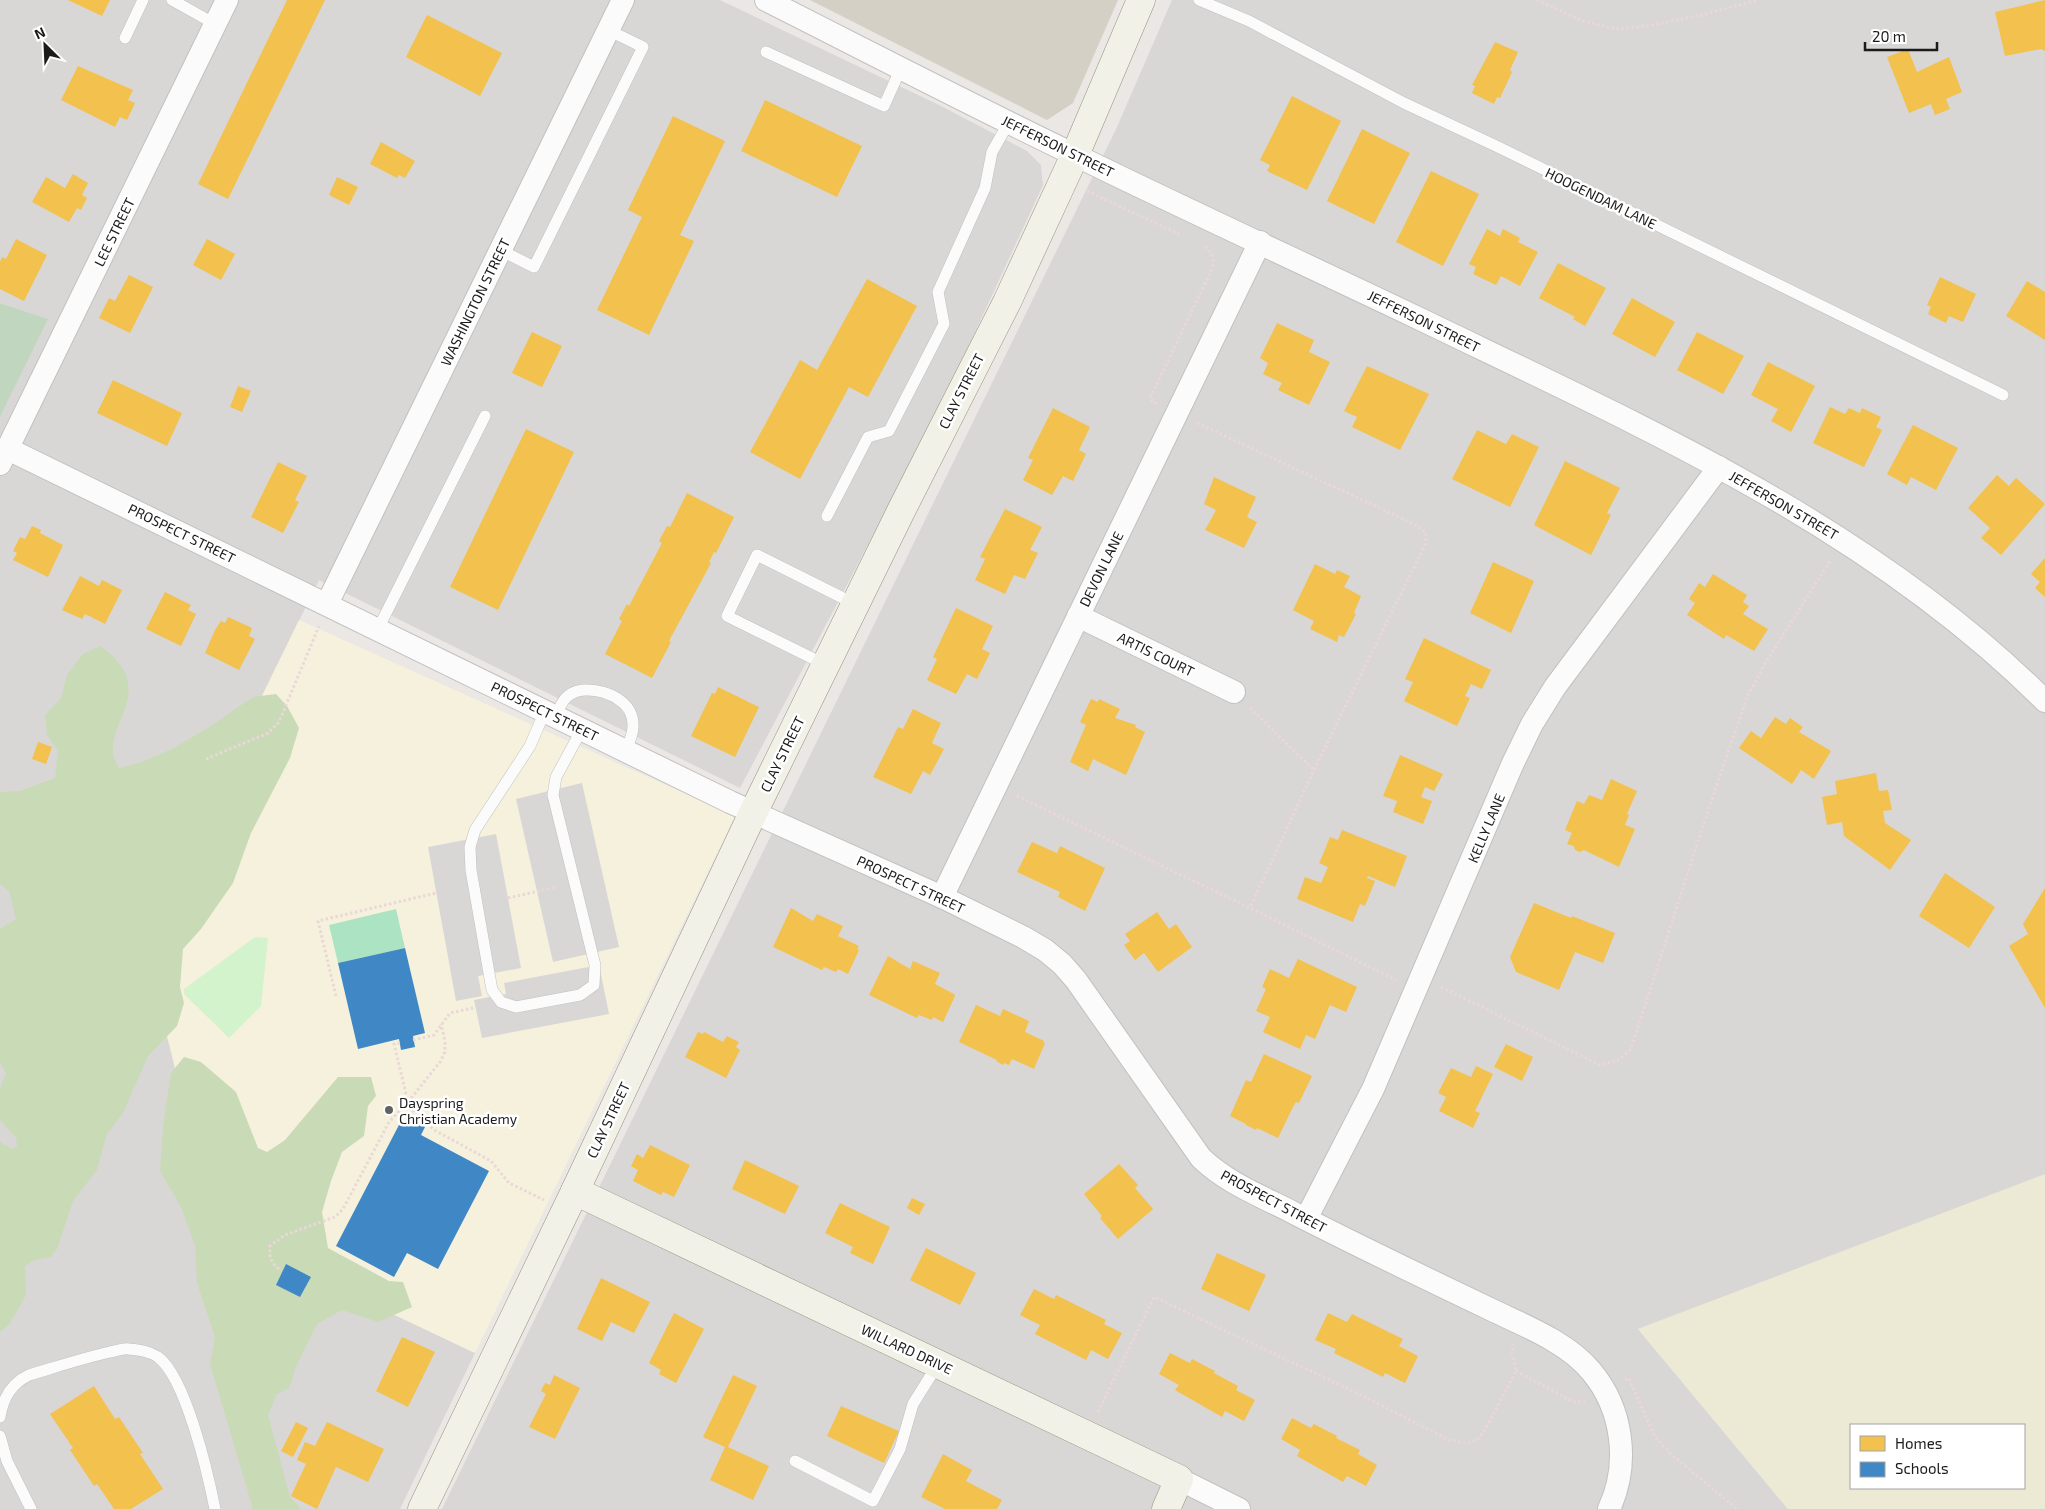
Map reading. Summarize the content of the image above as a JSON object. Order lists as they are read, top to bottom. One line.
{"streets":{"street":["JEFFERSON STREET","LEE STREET","WASHINGTON STREET","CLAY STREET","PROSPECT STREET","DEVON LANE","ARTIS COURT","KELLY LANE","WILLARD DRIVE"],"lane":["HOOGENDAM LANE"]},"crossings":[["JEFFERSON STREET","CLAY STREET"],["JEFFERSON STREET","DEVON LANE"],["JEFFERSON STREET","KELLY LANE"],["LEE STREET","PROSPECT STREET"],["WASHINGTON STREET","PROSPECT STREET"],["CLAY STREET","PROSPECT STREET"],["CLAY STREET","WILLARD DRIVE"],["PROSPECT STREET","DEVON LANE"],["PROSPECT STREET","KELLY LANE"],["DEVON LANE","ARTIS COURT"]],"places":["Dayspring Christian Academy"],"legend":["Homes","Schools"],"scale_bar":"20 m","north":"top left"}
